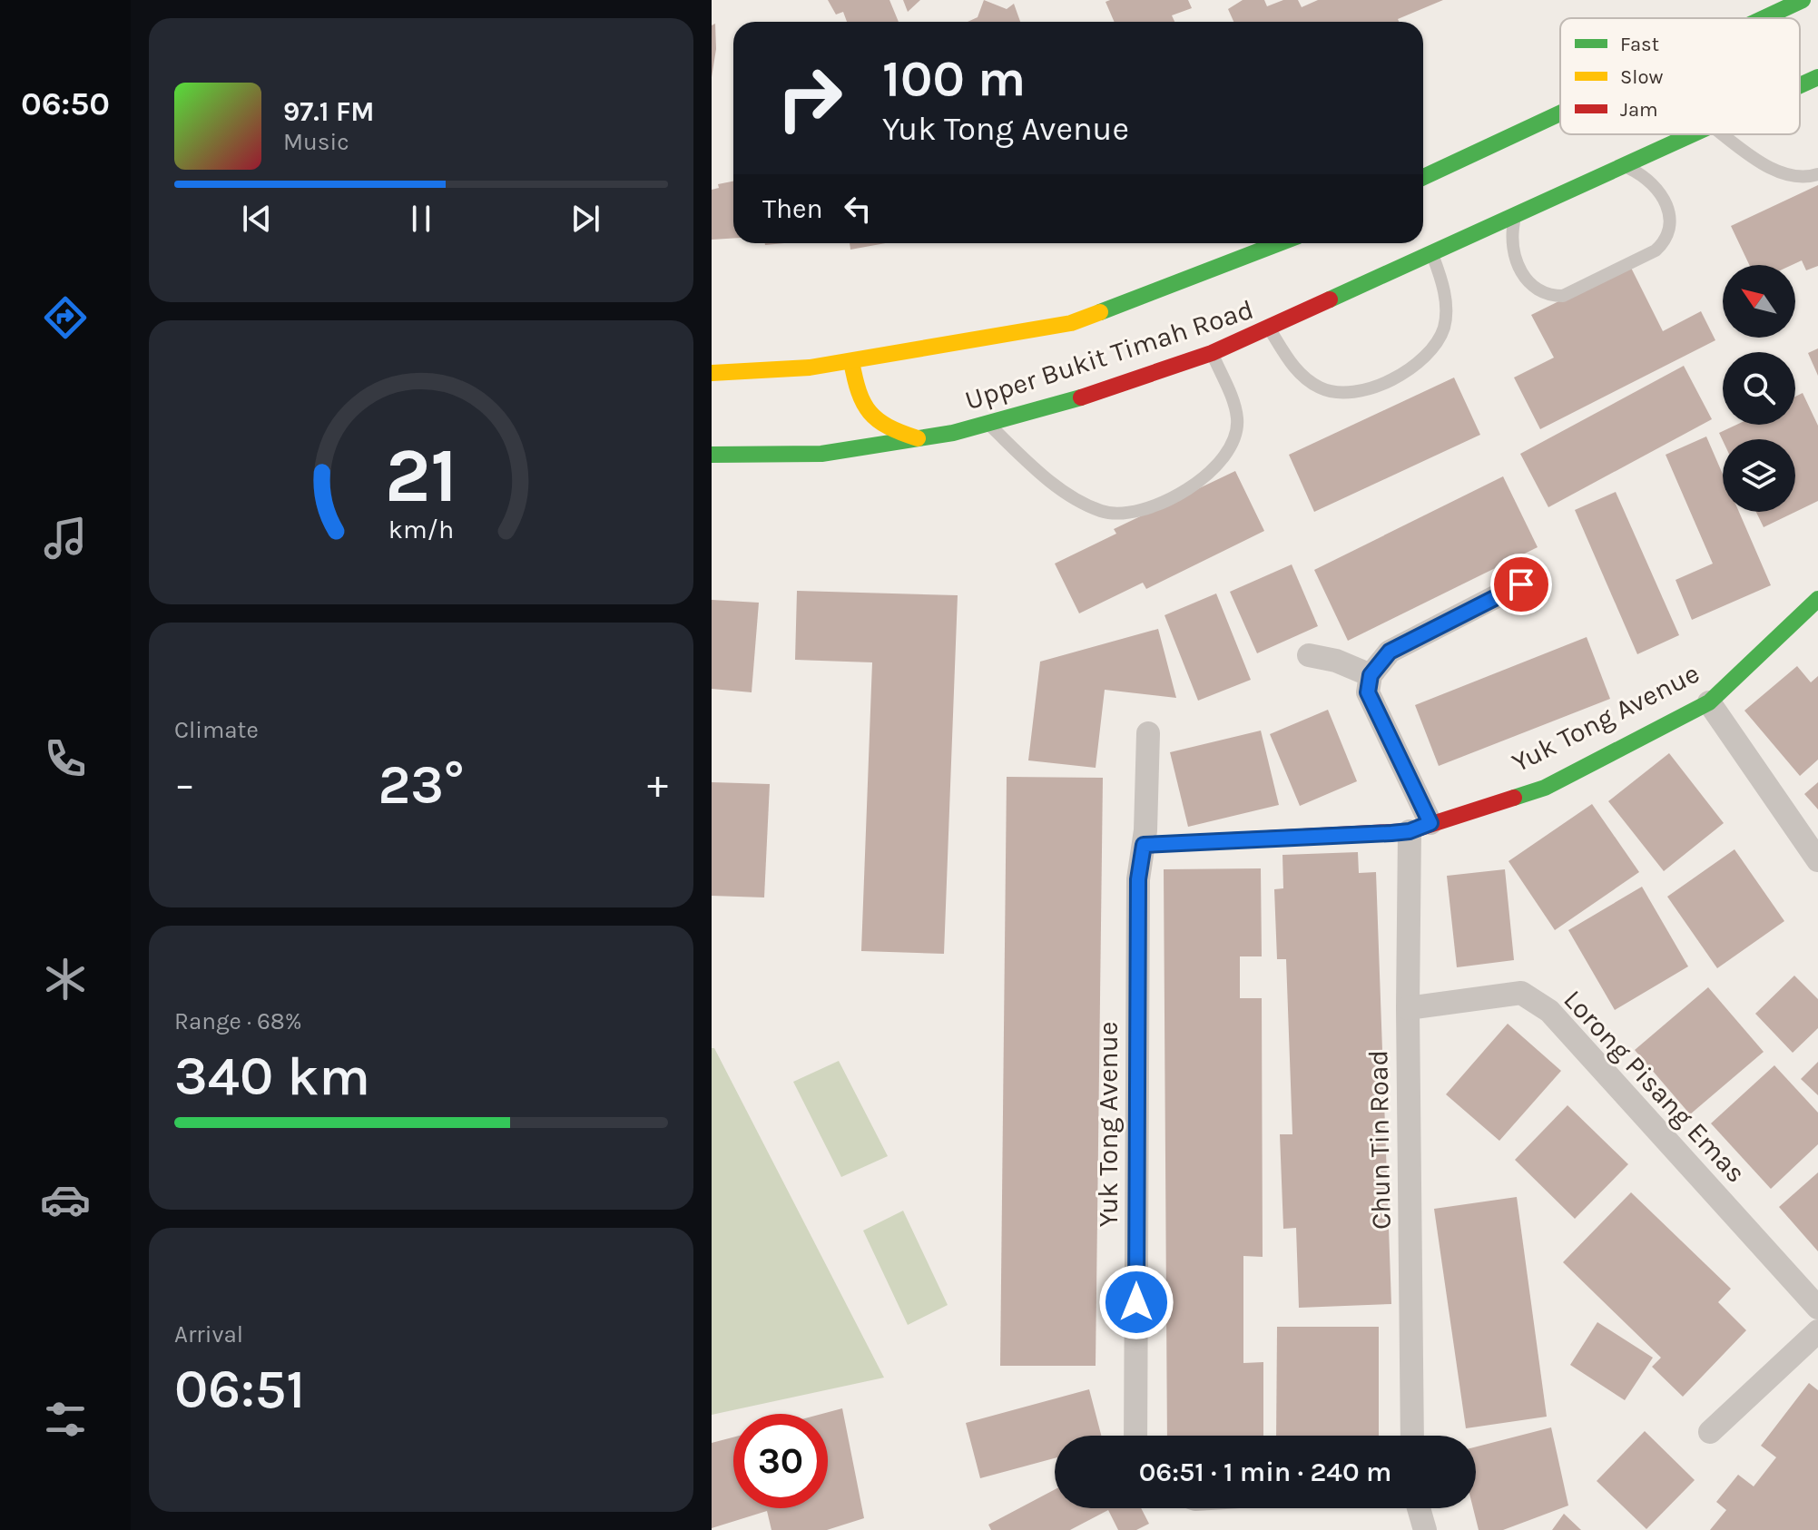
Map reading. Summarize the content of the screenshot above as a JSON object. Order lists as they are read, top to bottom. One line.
{"streets":{"main road":["Upper Bukit Timah Road","Yuk Tong Avenue"],"street":["Lorong Pisang Emas","Chun Tin Road"]},"crossings":[["Yuk Tong Avenue","Chun Tin Road"],["Lorong Pisang Emas","Chun Tin Road"]],"legend":["Fast","Slow","Jam"],"north":"top left","page":{"tabs":"06:50","turn":["100 m","Yuk Tong Avenue"],"song":["97.1 FM","Music"],"then":"Then","tile":["Climate",["Range · 68%","340 km"],["Arrival","06:51"]],"heat":["−","23°","+"],"limit":"30","trip":"06:51 · 1 min · 240 m","gauge":["21","km/h"]}}
